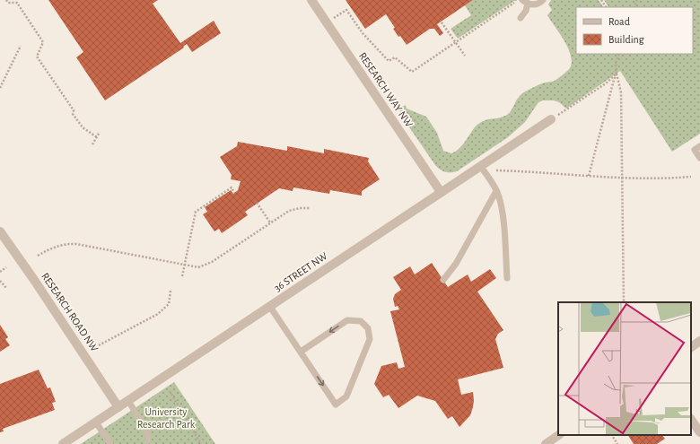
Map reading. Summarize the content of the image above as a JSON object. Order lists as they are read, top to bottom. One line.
{"streets":{"street":["RESEARCH WAY NW","36 STREET NW","RESEARCH ROAD NW"]},"crossings":[["RESEARCH WAY NW","36 STREET NW"],["36 STREET NW","RESEARCH ROAD NW"]],"parks":["University Research Park"],"legend":["Road","Building"]}
